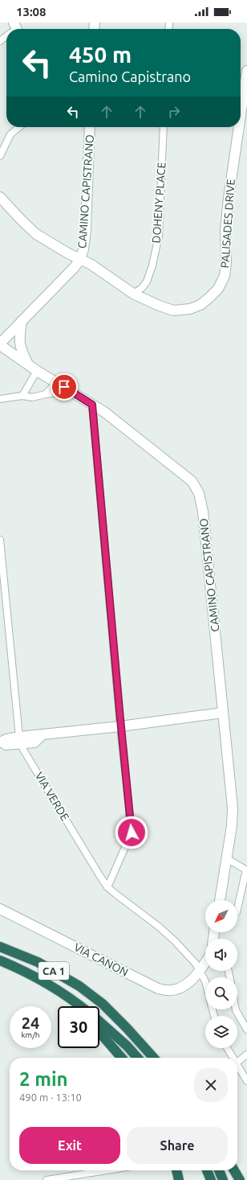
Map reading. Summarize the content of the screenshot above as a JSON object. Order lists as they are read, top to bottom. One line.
{"streets":{"highway":["CA 1"],"main road":["CAMINO CAPISTRANO","PALISADES DRIVE","VIA CANON"],"street":["DOHENY PLACE","VIA VERDE"]},"crossings":[["CAMINO CAPISTRANO","PALISADES DRIVE"],["DOHENY PLACE","PALISADES DRIVE"],["VIA VERDE","VIA CANON"]],"north":"bottom left","page":{"status":"13:08","turn":["450 m","Camino Capistrano"],"speed":"24 km/h","limit":"30","heading":["2 min","490 m · 13:10"],"buttons":["Exit","Share"]}}
